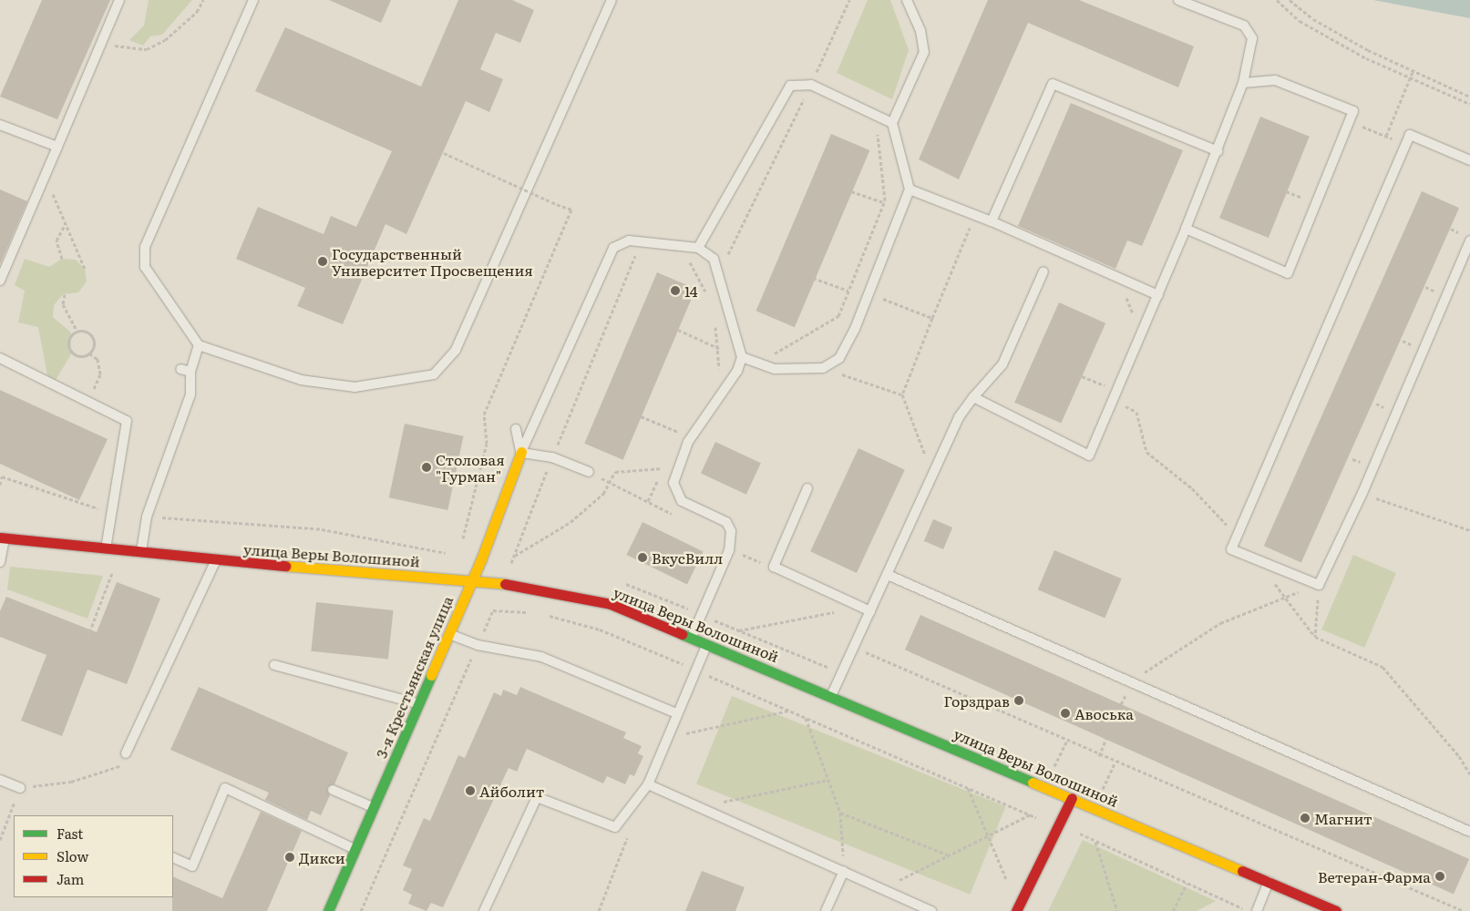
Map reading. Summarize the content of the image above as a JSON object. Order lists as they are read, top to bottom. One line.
{"streets":{"street":["улица Веры Волошиной","3-я Крестьянская улица"]},"crossings":[["улица Веры Волошиной","3-я Крестьянская улица"]],"places":["Государственный Университет Просвещения","14","Столовая \"Гурман\"","ВкусВилл","Горздрав","Авоська","Айболит","Магнит","Дикси","Ветеран-Фарма"],"legend":["Fast","Slow","Jam"]}
